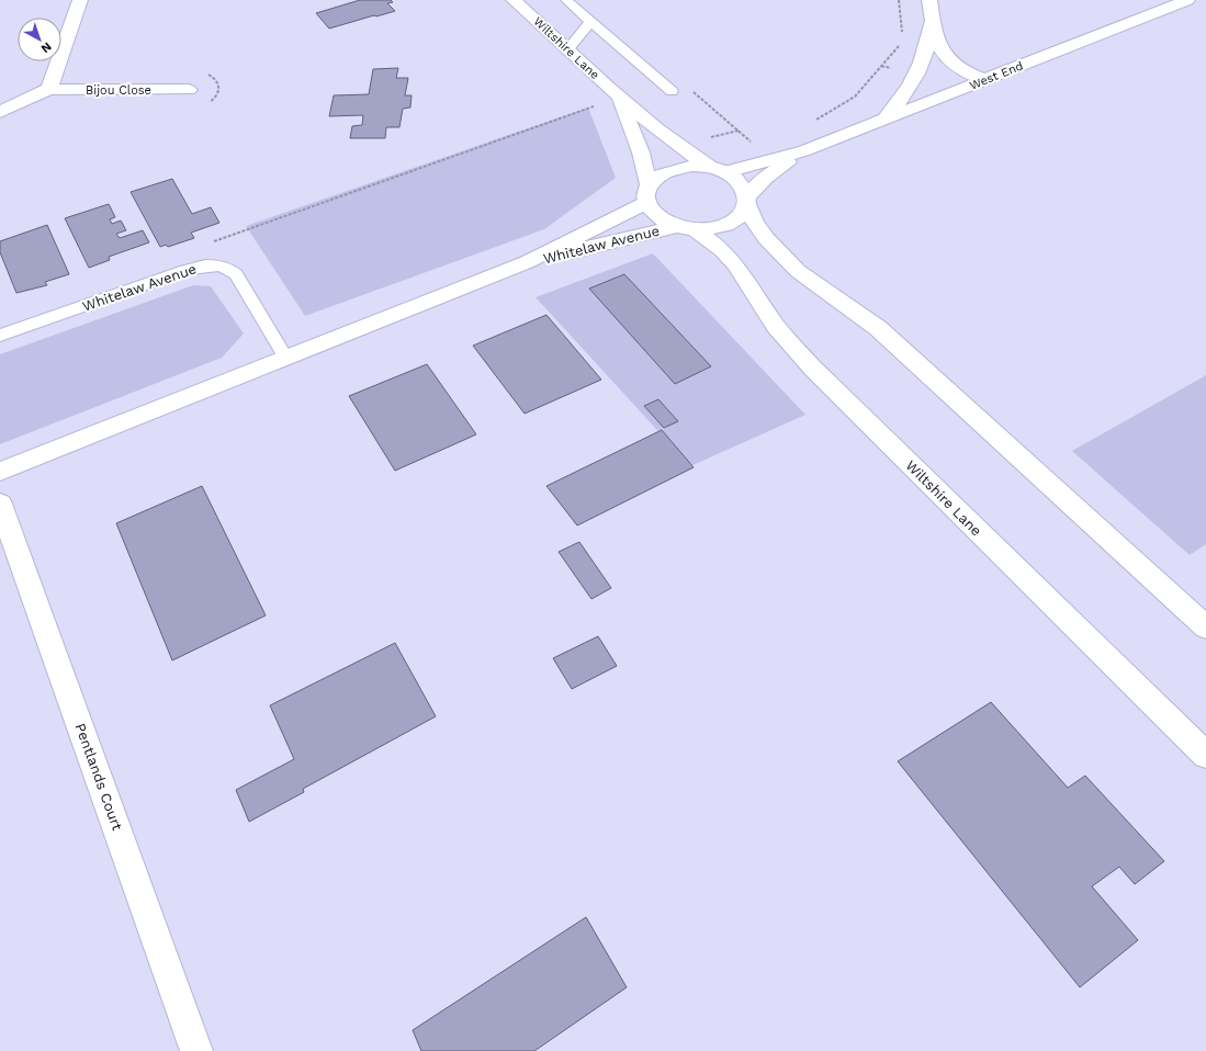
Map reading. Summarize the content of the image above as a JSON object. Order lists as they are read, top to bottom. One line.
{"streets":{"street":["Wiltshire Lane","West End","Bijou Close","Whitelaw Avenue","Pentlands Court"]},"crossings":[["Wiltshire Lane","West End"],["Wiltshire Lane","Whitelaw Avenue"],["West End","Whitelaw Avenue"]],"north":"bottom right"}
